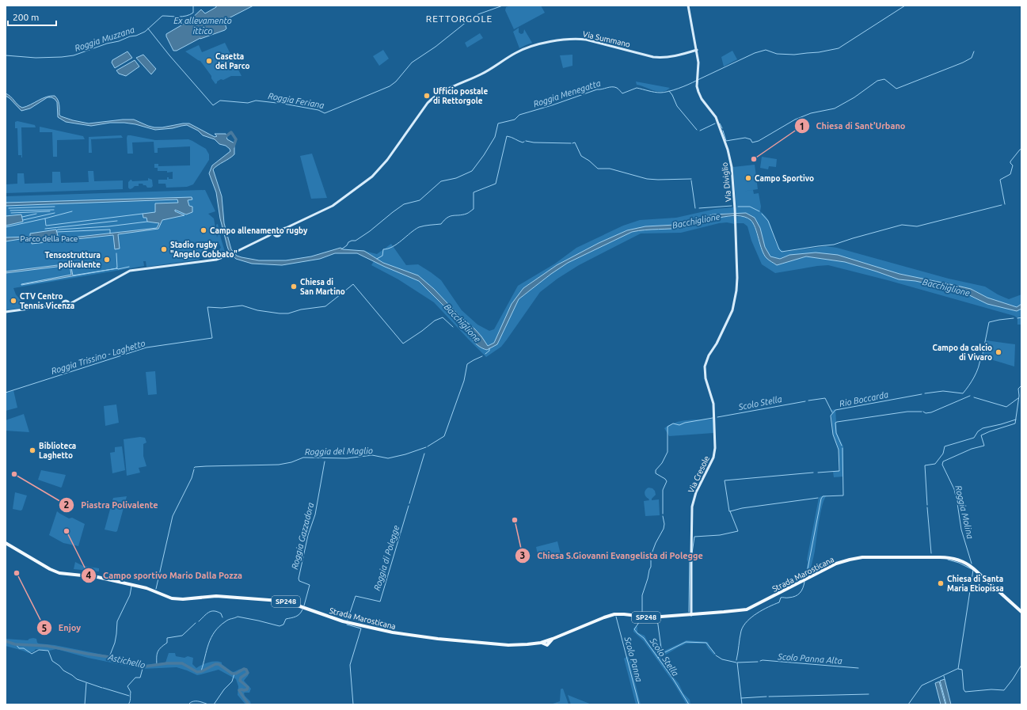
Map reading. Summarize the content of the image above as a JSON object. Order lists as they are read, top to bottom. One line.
{"streets":{"main road":["Via Summano","Via Diviglio","Via Cresole","Strada Marosticana","SP248"]},"crossings":[["Via Summano","Via Diviglio"],["Via Diviglio","Via Cresole"],["Via Cresole","Strada Marosticana"]],"districts":["RETTORGOLE"],"water":["Ex allevamento ittico","Roggia Muzzana","Roggia Menegatta","Roggia Feriana","Bacchiglione","Roggia Trissino - Laghetto","Rio Boccarda","Scolo Stella","Roggia del Maglio","Roggia Molina","Roggia Gazzadora","Roggia di Polegge","Scolo Panna Alta","Scolo Panna","Astichello"],"parks":["Parco della Pace"],"places":["Casetta del Parco","Ufficio postale di Rettorgole","Chiesa di Sant'Urbano","Campo Sportivo","Campo allenamento rugby","Stadio rugby \"Angelo Gobbato\"","Tensostruttura polivalente","Chiesa di San Martino","CTV Centro Tennis Vicenza","Campo da calcio di Vivaro","Biblioteca Laghetto","Piastra Polivalente","Chiesa S.Giovanni Evangelista di Polegge","Campo sportivo Mario Dalla Pozza","Enjoy","Chiesa di Santa Maria Etiopissa"],"scale_bar":"200 m"}
